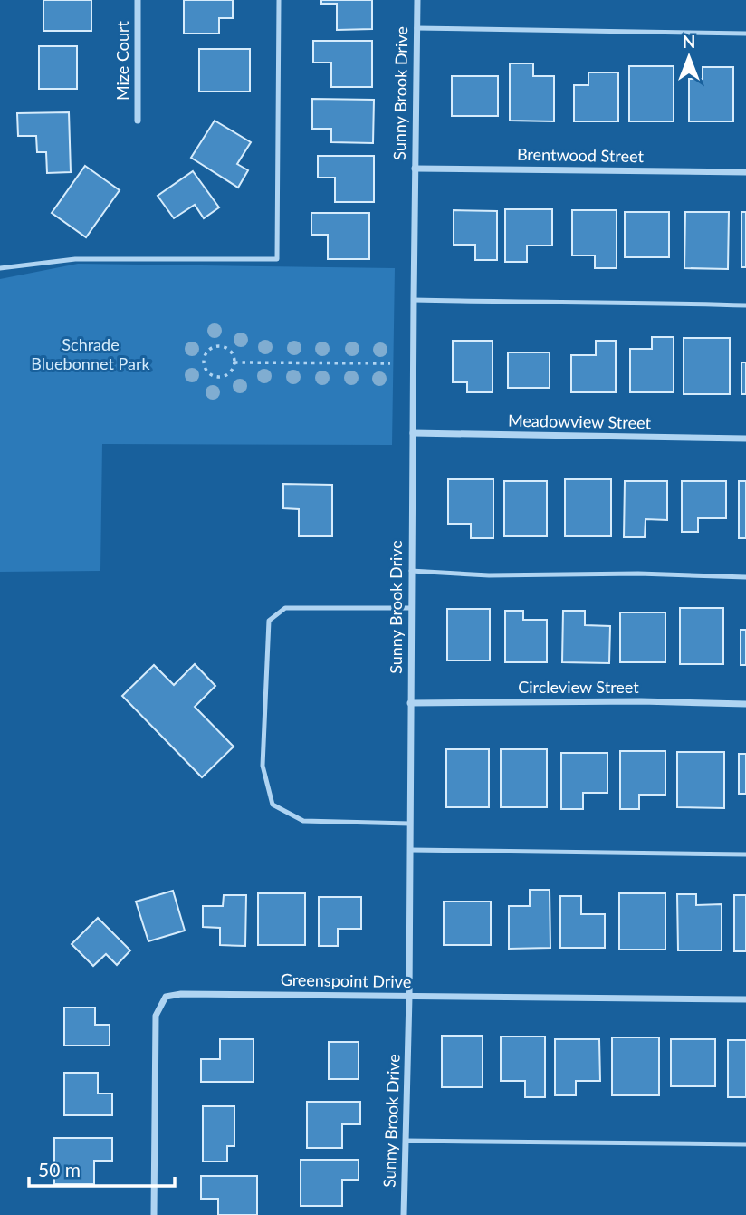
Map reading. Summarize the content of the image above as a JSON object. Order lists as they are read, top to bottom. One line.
{"streets":{"street":["Mize Court","Sunny Brook Drive","Brentwood Street","Meadowview Street","Circleview Street","Greenspoint Drive"]},"crossings":[["Sunny Brook Drive","Brentwood Street"],["Sunny Brook Drive","Meadowview Street"],["Sunny Brook Drive","Circleview Street"],["Sunny Brook Drive","Greenspoint Drive"]],"parks":["Schrade Bluebonnet Park"],"scale_bar":"50 m","north":"top"}
